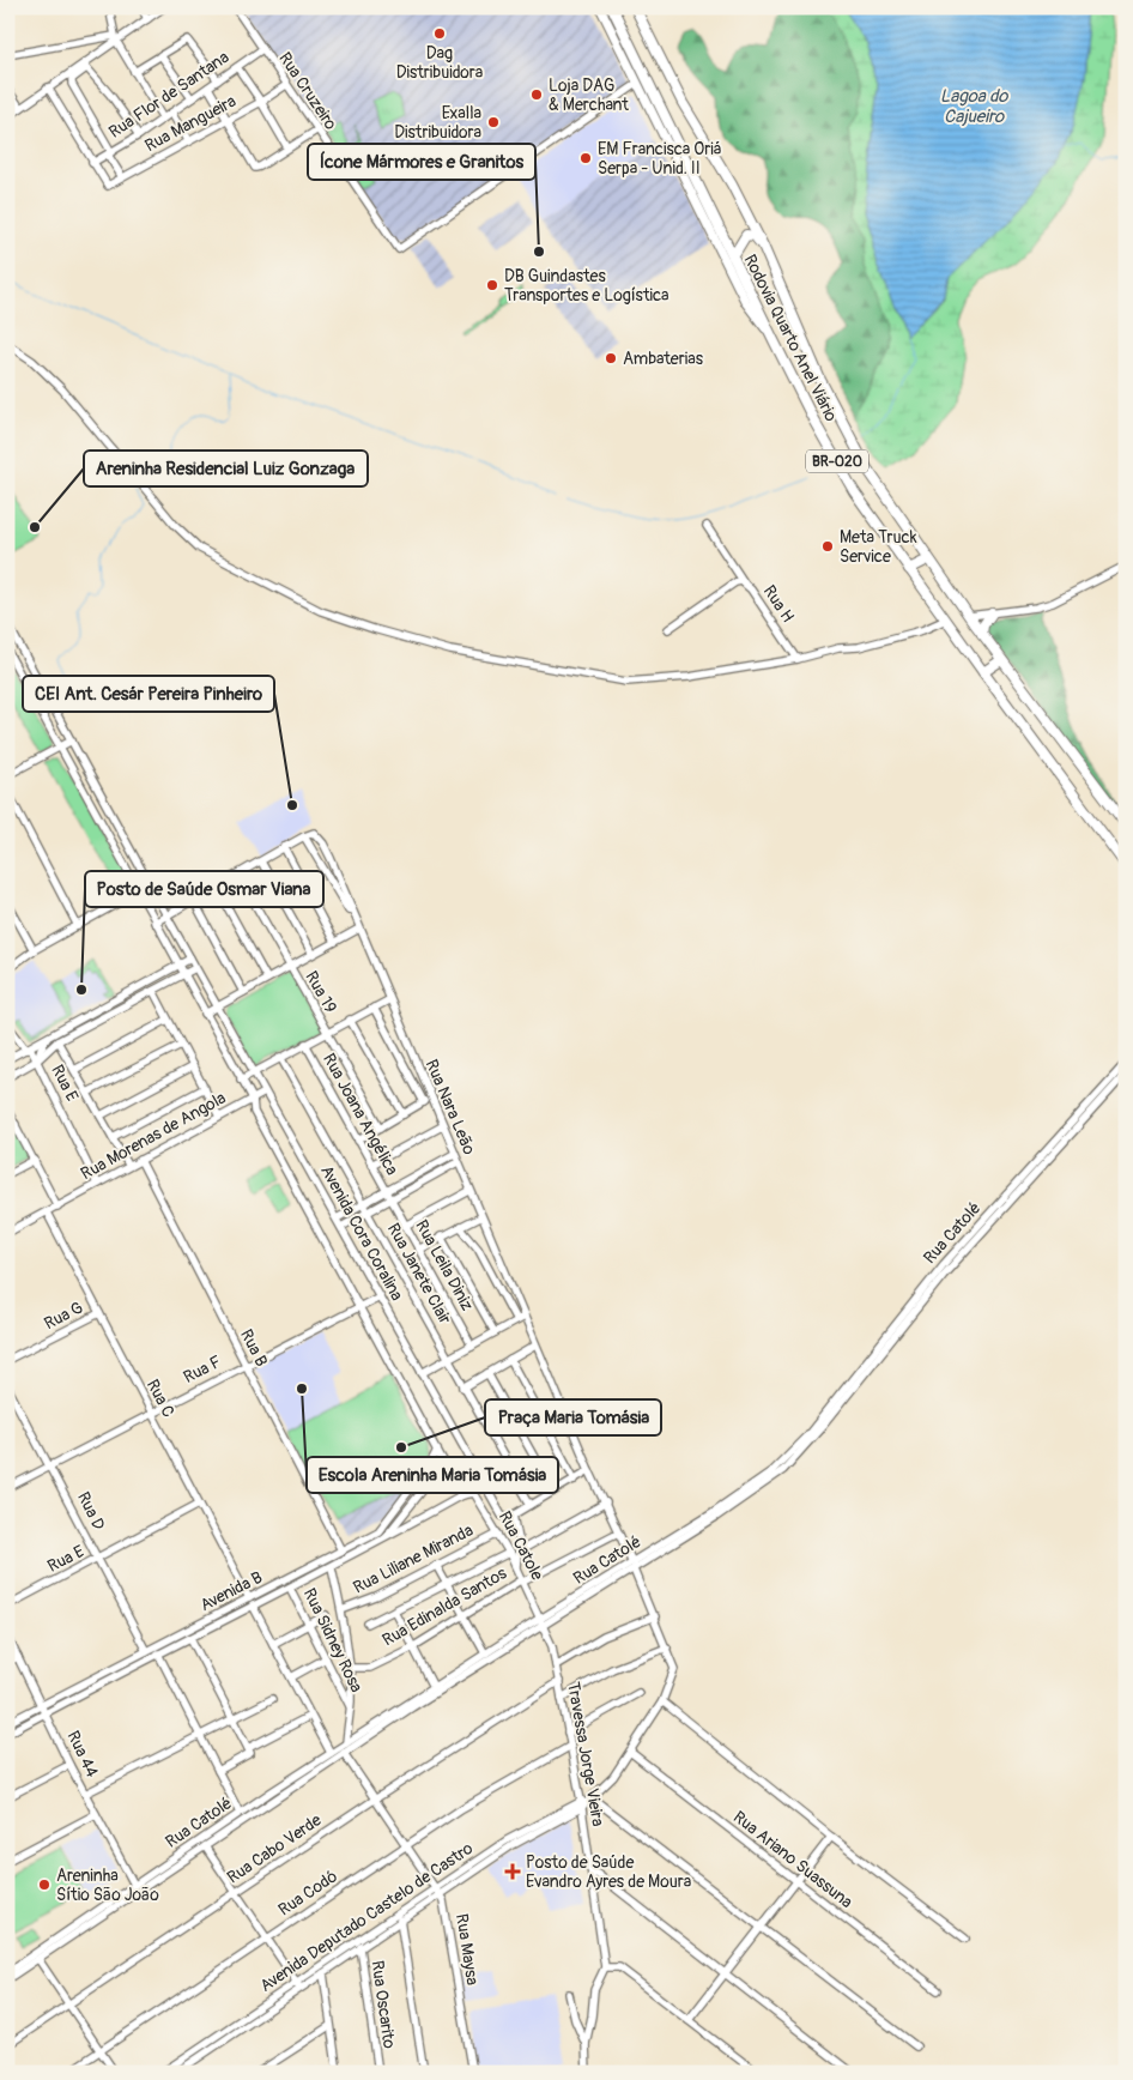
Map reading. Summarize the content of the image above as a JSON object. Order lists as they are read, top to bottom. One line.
{"streets":{"highway":["Rodovia Quarto Anel Viário","BR-020"],"street":["Rua Cruzeiro","Rua Flor de Santana","Rua Mangueira","Rua H","Rua 19","Rua E","Rua Nara Leão","Rua Joana Angélica","Rua Morenas de Angola","Avenida Cora Coralina","Rua Catolé","Rua Leila Diniz","Rua Janete Clair","Rua G","Rua B","Rua F","Rua C","Rua D","Rua Catole","Rua Liliane Miranda","Avenida B","Rua Edinalda Santos","Rua Sidney Rosa","Rua 44","Travessa Jorge Vieira","Rua Cabo Verde","Rua Ariano Suassuna","Rua Codó","Avenida Deputado Castelo de Castro","Rua Maysa","Rua Oscarito"]},"crossings":[["Rua Cruzeiro","Rua Flor de Santana"],["Rua Cruzeiro","Rua Mangueira"],["Rua Cruzeiro","BR-020"],["Rua Flor de Santana","Rua Mangueira"],["Rodovia Quarto Anel Viário","BR-020"],["Rua E","Rua Morenas de Angola"],["Rua E","Rua C"],["Rua E","Rua D"],["Rua Joana Angélica","Rua Leila Diniz"],["Rua Morenas de Angola","Avenida Cora Coralina"],["Rua Morenas de Angola","Rua B"],["Rua Morenas de Angola","Rua C"],["Avenida Cora Coralina","Rua F"],["Rua Catolé","Rua C"],["Rua Catolé","Rua Catole"],["Rua Catolé","Rua 44"],["Rua Catolé","Travessa Jorge Vieira"],["Rua Catolé","Rua Maysa"],["Rua G","Rua C"],["Rua B","Rua F"],["Rua B","Avenida B"],["Rua F","Rua C"],["Rua F","Rua D"],["Rua C","Avenida B"],["Rua D","Avenida B"],["Rua Catole","Rua Liliane Miranda"],["Rua Catole","Avenida B"],["Rua Catole","Rua Edinalda Santos"],["Rua Catole","Travessa Jorge Vieira"],["Avenida B","Rua Sidney Rosa"],["Avenida B","Rua 44"],["Travessa Jorge Vieira","Rua Cabo Verde"],["Travessa Jorge Vieira","Rua Codó"],["Travessa Jorge Vieira","Avenida Deputado Castelo de Castro"],["Rua Cabo Verde","Rua Maysa"],["Rua Codó","Rua Maysa"],["Avenida Deputado Castelo de Castro","Rua Maysa"],["Avenida Deputado Castelo de Castro","Rua Oscarito"]],"water":["Lagoa do Cajueiro"],"places":{"other":["Dag Distribuidora","Loja DAG & Merchant","Exalla Distribuidora","EM Francisca Oriá Serpa - Unid. II","Ícone Mármores e Granitos","DB Guindastes Transportes e Logística","Ambaterias","Areninha Residencial Luiz Gonzaga","Meta Truck Service","CEI Ant. Cesár Pereira Pinheiro","Posto de Saúde Osmar Viana","Escola Areninha Maria Tomásia","Praça Maria Tomásia","Areninha Sítio São João"],"health":["Posto de Saúde Evandro Ayres de Moura"]}}
